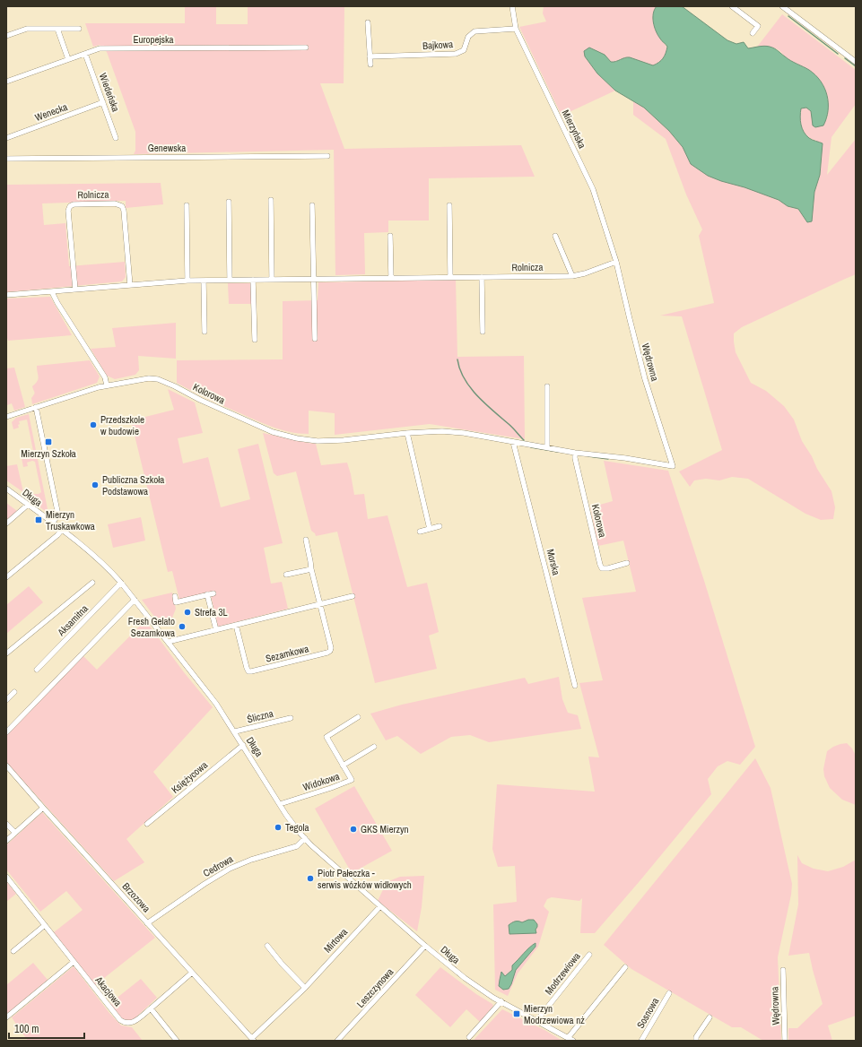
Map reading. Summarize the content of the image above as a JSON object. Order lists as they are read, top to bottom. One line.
{"streets":{"street":["Europejska","Bajkowa","Wiedeńska","Wenecka","Mierzyńska","Genewska","Rolnicza","Wędrowna","Kolorowa","Długa","Morska","Aksamitna","Sezamkowa","Śliczna","Księżycowa","Widokowa","Cedrowa","Brzozowa","Mirtowa","Modrzewiowa","Leszczynowa","Akacjowa","Sosnowa"]},"crossings":[["Europejska","Wiedeńska"],["Bajkowa","Mierzyńska"],["Wiedeńska","Wenecka"],["Mierzyńska","Rolnicza"],["Mierzyńska","Wędrowna"],["Rolnicza","Wędrowna"],["Wędrowna","Kolorowa"],["Kolorowa","Morska"],["Długa","Aksamitna"],["Długa","Śliczna"],["Długa","Księżycowa"],["Długa","Widokowa"],["Długa","Cedrowa"],["Długa","Mirtowa"],["Długa","Modrzewiowa"],["Długa","Leszczynowa"],["Cedrowa","Brzozowa"],["Brzozowa","Mirtowa"],["Brzozowa","Akacjowa"]],"places":{"other":["Przedszkole w budowie","Publiczna Szkoła Podstawowa","Strefa 3L","Fresh Gelato Sezamkowa","Tegola","GKS Mierzyn","Piotr Pałeczka - serwis wózków widłowych"],"transit":["Mierzyn Szkoła","Mierzyn Truskawkowa","Mierzyn Modrzewiowa nż"]},"scale_bar":"100 m"}
